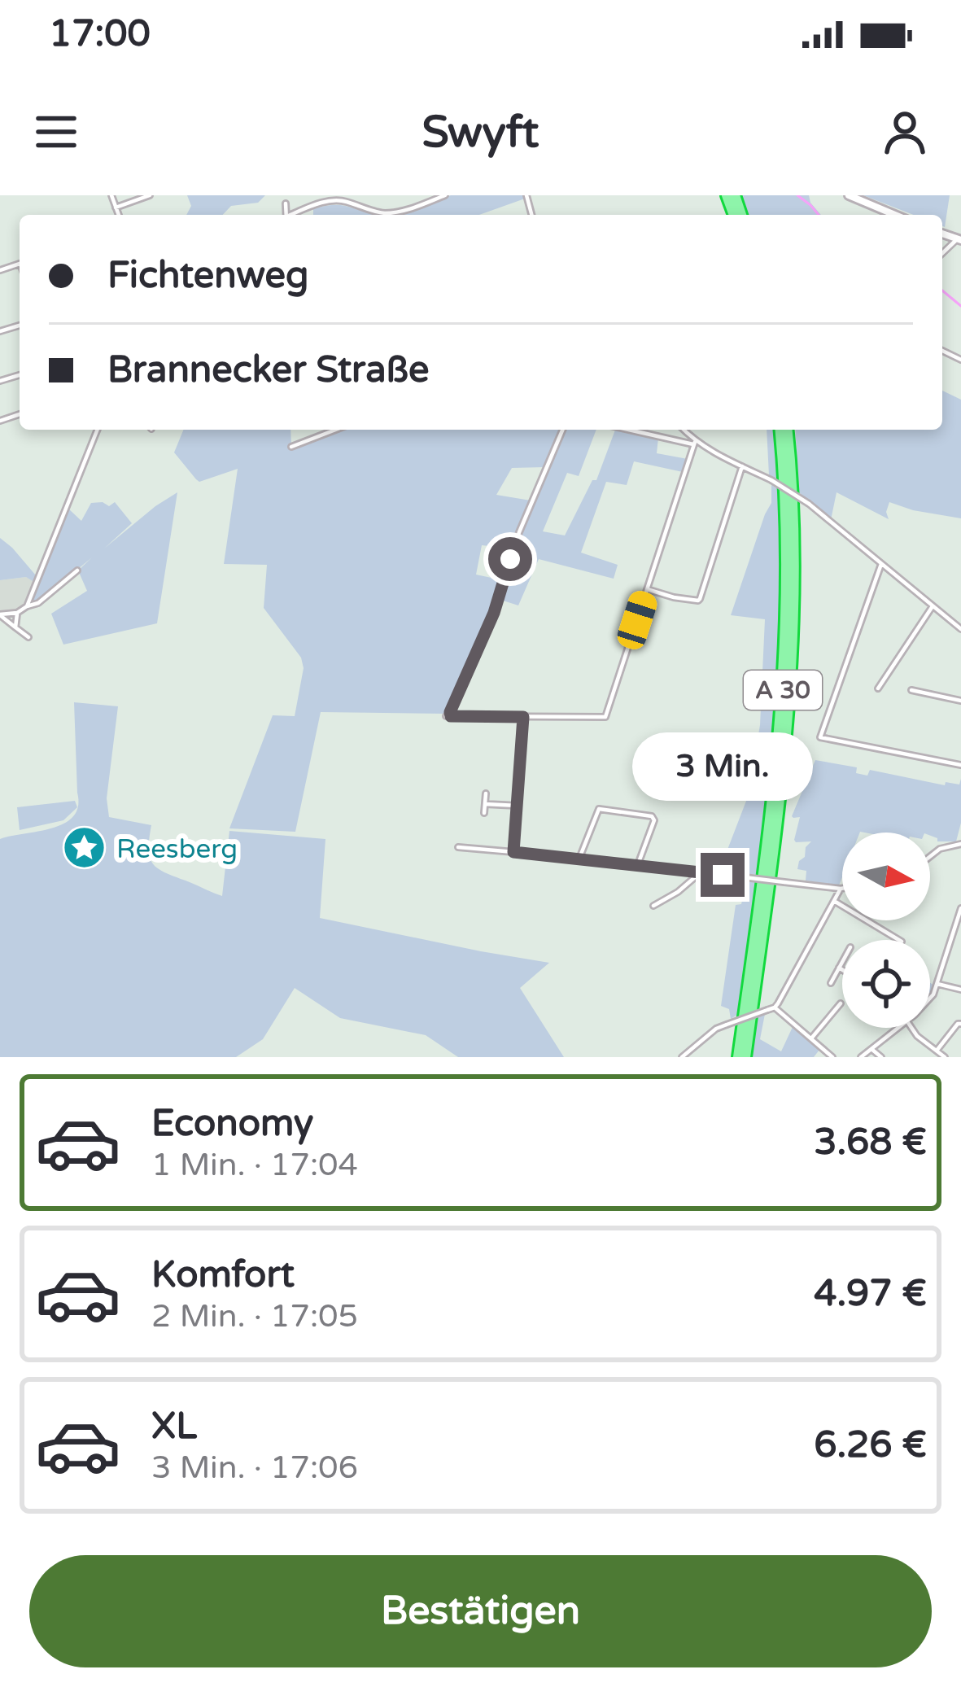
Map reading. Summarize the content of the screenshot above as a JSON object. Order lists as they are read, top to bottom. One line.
{"streets":{"highway":["A 30"]},"places":{"place":["Reesberg"]},"north":"right","page":{"status":"17:00","header":"Swyft","banner":["Fichtenweg","Brannecker Straße"],"bubble":"3 Min.","list":[{"name":"Economy","note":"1 Min. · 17:04","value":"3.68 €"},{"name":"Komfort","note":"2 Min. · 17:05","value":"4.97 €"},{"name":"XL","note":"3 Min. · 17:06","value":"6.26 €"}],"buttons":"Bestätigen"}}
